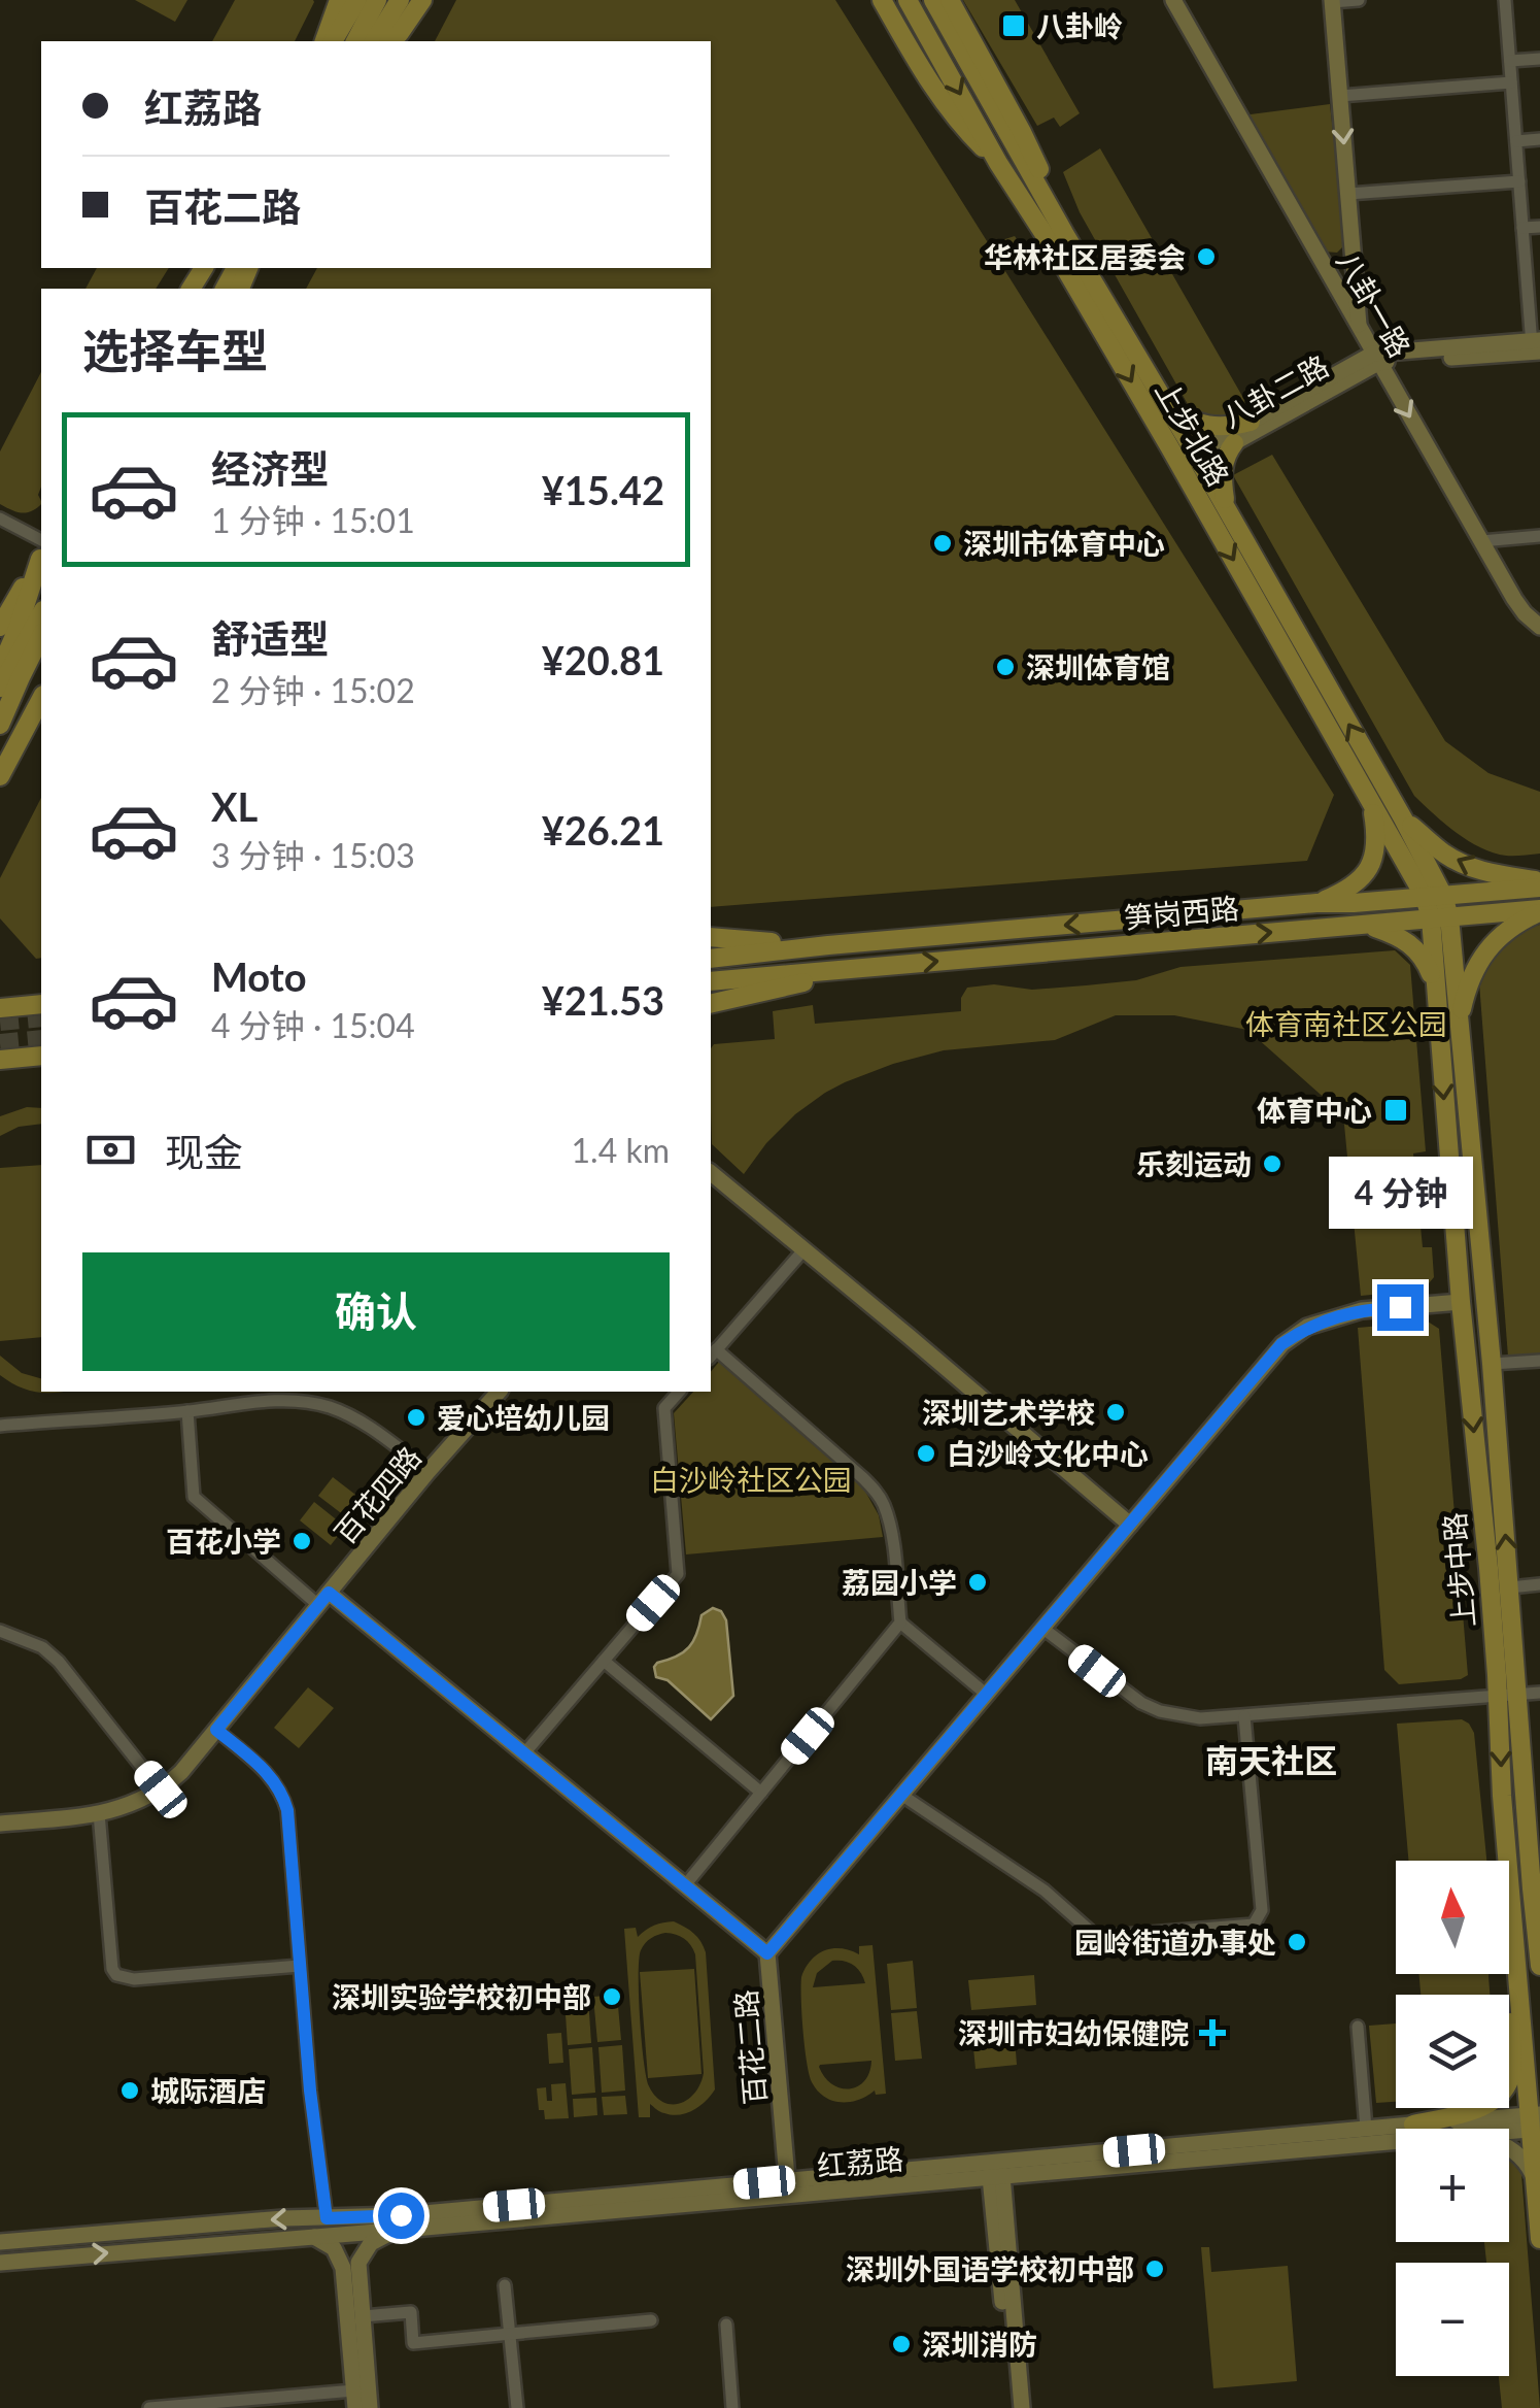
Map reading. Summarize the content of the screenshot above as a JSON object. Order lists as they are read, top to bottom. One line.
{"streets":{"main road":["上步北路","笋岗西路","上步中路"],"street":["八卦一路","八卦二路","百花四路","百花二路","红荔路"]},"crossings":[["八卦一路","八卦二路"],["八卦二路","上步北路"],["上步北路","笋岗西路"],["上步北路","上步中路"],["笋岗西路","上步中路"],["上步中路","百花二路"],["上步中路","红荔路"],["百花二路","红荔路"]],"districts":["南天社区"],"parks":["体育南社区公园","白沙岭社区公园"],"places":{"transit":["八卦岭","体育中心"],"other":["华林社区居委会","深圳市体育中心","深圳体育馆","乐刻运动","深圳艺术学校","爱心培幼儿园","白沙岭文化中心","百花小学","荔园小学","园岭街道办事处","深圳实验学校初中部","城际酒店","深圳外国语学校初中部","深圳消防"],"health":["深圳市妇幼保健院"]},"north":"top","page":{"banner":["红荔路","百花二路"],"heading":"选择车型","list":[{"name":"经济型","note":"1 分钟 · 15:01","value":"¥15.42"},{"name":"舒适型","note":"2 分钟 · 15:02","value":"¥20.81"},{"name":"XL","note":"3 分钟 · 15:03","value":"¥26.21"},{"name":"Moto","note":"4 分钟 · 15:04","value":"¥21.53"}],"pay":["现金","1.4 km"],"bubble":"4 分钟","buttons":"确认","map_buttons":["+","−"]}}
